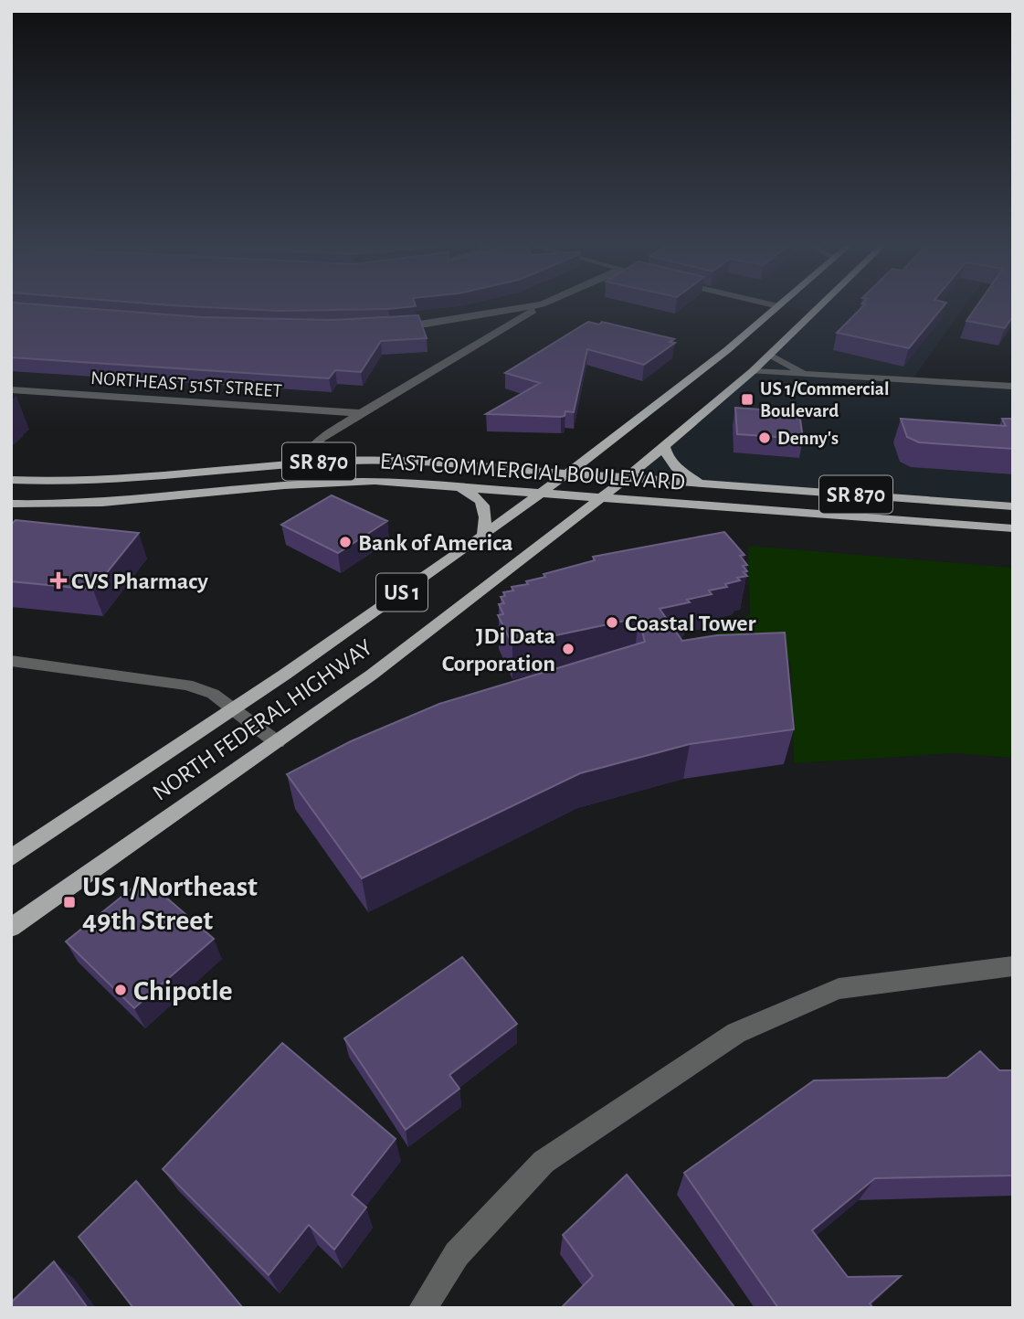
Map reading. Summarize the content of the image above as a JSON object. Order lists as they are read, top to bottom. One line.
{"streets":{"main road":["SR 870","EAST COMMERCIAL BOULEVARD","US 1","NORTH FEDERAL HIGHWAY"],"street":["NORTHEAST 51ST STREET"]},"crossings":[["EAST COMMERCIAL BOULEVARD","NORTH FEDERAL HIGHWAY"]],"places":{"transit":["US 1/Commercial Boulevard","US 1/Northeast 49th Street"],"other":["Denny's","Bank of America","Coastal Tower","JDi Data Corporation","Chipotle"],"health":["CVS Pharmacy"]}}
